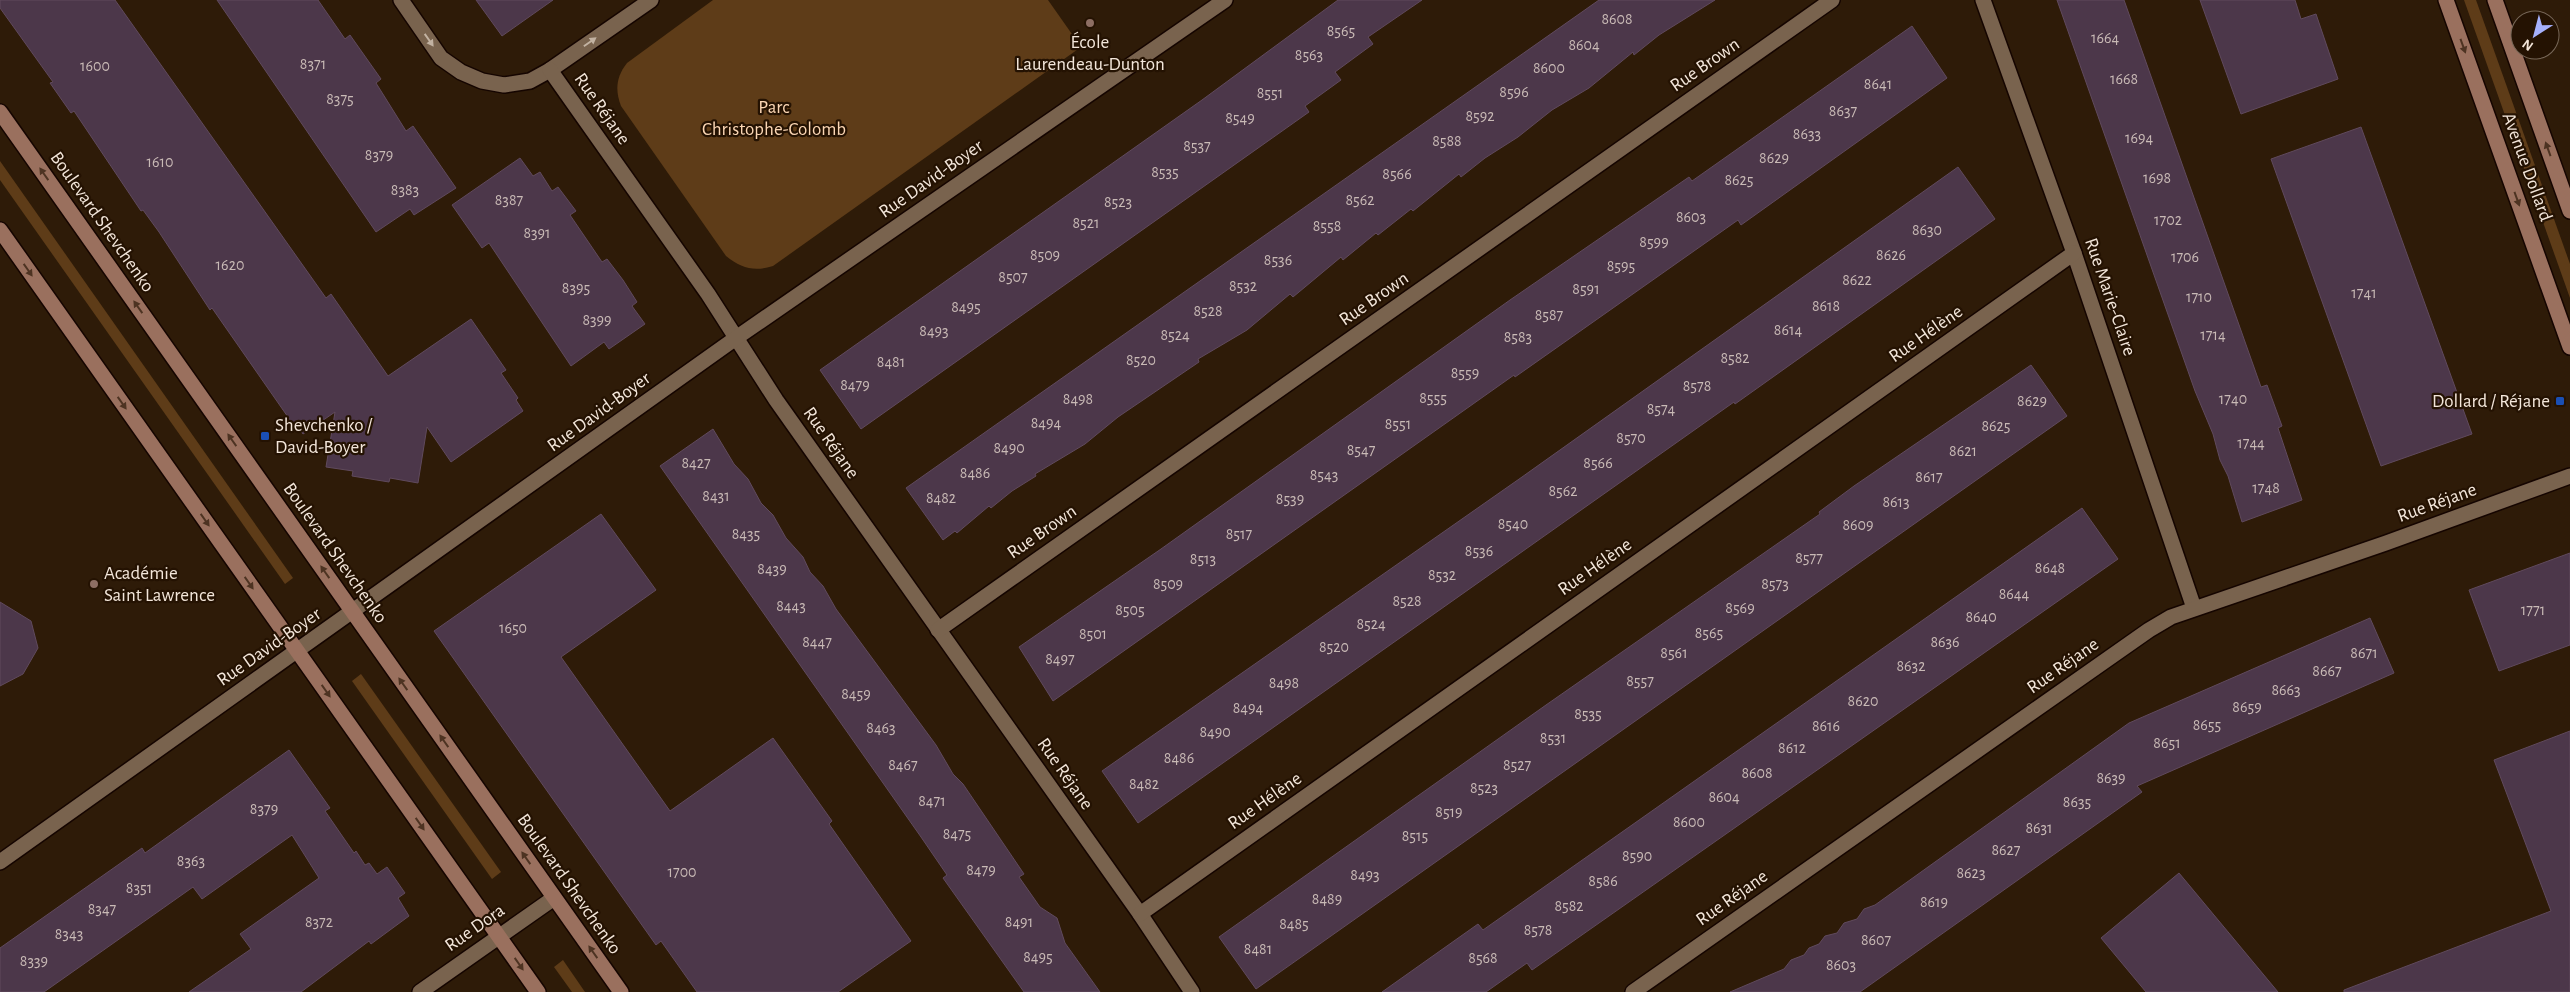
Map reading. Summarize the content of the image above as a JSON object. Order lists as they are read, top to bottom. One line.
{"streets":{"street":["Rue Brown","Rue Réjane","Avenue Dollard","Rue David-Boyer","Boulevard Shevchenko","Rue Marie-Claire","Rue Hélène","Rue Dora"]},"crossings":[["Rue Brown","Rue Réjane"],["Rue Réjane","Rue David-Boyer"],["Rue Réjane","Rue Marie-Claire"],["Rue Réjane","Rue Hélène"],["Rue David-Boyer","Boulevard Shevchenko"],["Boulevard Shevchenko","Rue Dora"],["Rue Marie-Claire","Rue Hélène"]],"parks":["Parc Christophe-Colomb"],"places":{"other":["École Laurendeau-Dunton","Académie Saint Lawrence"],"transit":["Dollard / Réjane","Shevchenko / David-Boyer"]},"house_numbers":["8608","8565","1664","8604","8563","8371","1600","8600","1668","8641","8596","8551","8375","8637","8592","8549","8633","1694","8588","8537","8379","8629","1610","8535","8566","1698","8625","8383","8387","8562","8523","8603","1702","8521","8558","8630","8391","8599","8509","8626","1706","8536","1620","8595","8507","8622","8532","8395","8591","1741","1710","8618","8495","8528","8587","8399","8614","8493","8524","1714","8583","8582","8520","8481","8559","8479","8578","8555","8498","1740","8629","8574","8494","8551","8625","8570","1744","8490","8547","8621","8427","8566","8486","8543","8617","1748","8562","8431","8482","8539","8613","8540","8609","8435","8517","8536","8577","8513","8648","8439","8532","8509","8573","8644","8528","8443","8569","8505","1771","8640","8524","1650","8565","8501","8447","8636","8520","8561","8671","8497","8632","8667","8557","8498","8663","8459","8620","8659","8494","8535","8655","8616","8463","8490","8531","8651","8612","8486","8467","8527","8608","8639","8482","8523","8604","8471","8635","8379","8519","8600","8631","8475","8515","8627","8590","8363","8479","1700","8623","8493","8586","8351","8489","8619","8582","8347","8372","8491","8485","8578","8343","8607","8481","8495","8568","8339","8603"],"north":"bottom left"}
